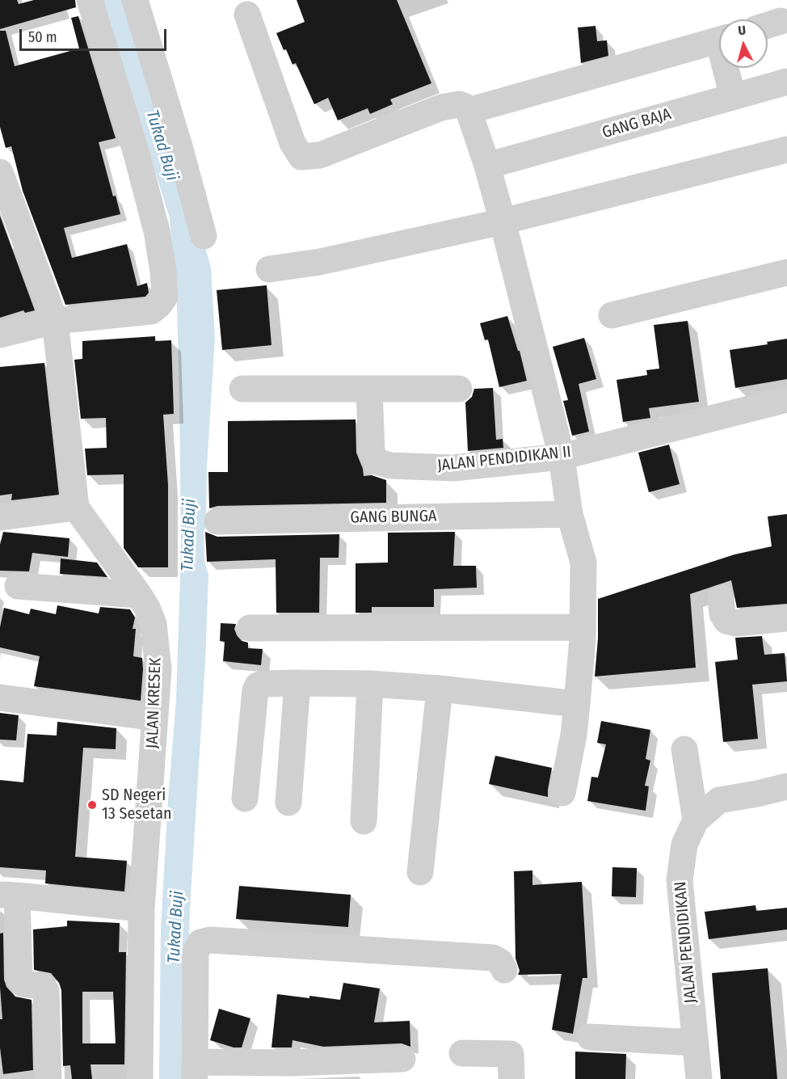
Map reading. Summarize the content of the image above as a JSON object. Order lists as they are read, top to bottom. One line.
{"streets":{"street":["GANG BAJA","JALAN PENDIDIKAN II","GANG BUNGA","JALAN KRESEK","JALAN PENDIDIKAN"]},"water":["Tukad Buji"],"places":["SD Negeri 13 Sesetan"],"scale_bar":"50 m","north":"top"}
